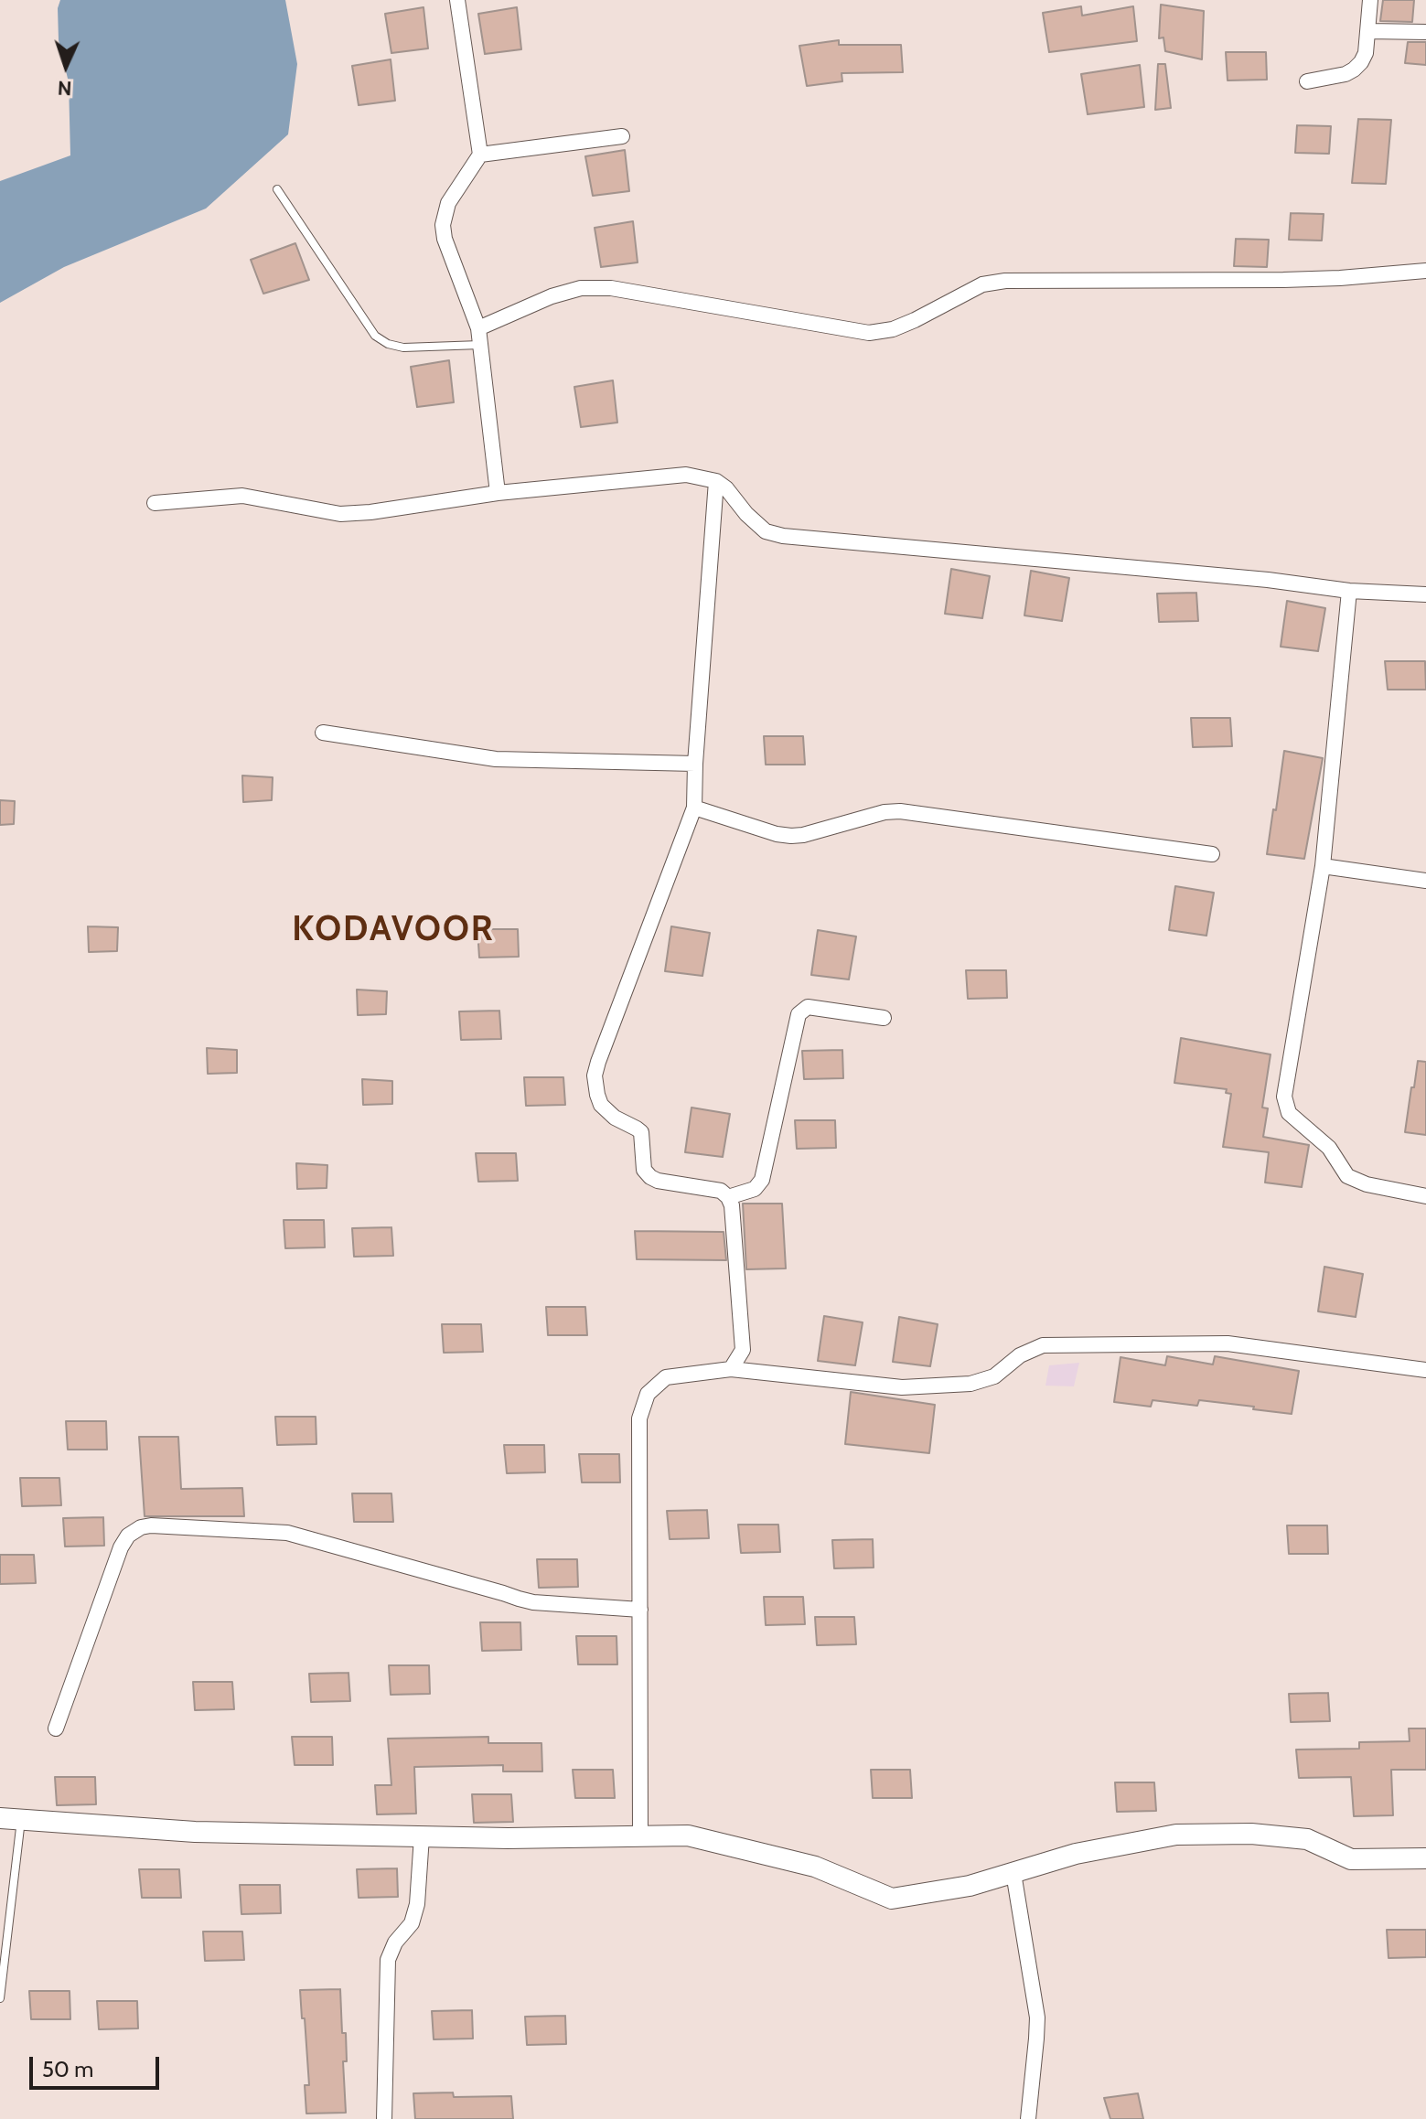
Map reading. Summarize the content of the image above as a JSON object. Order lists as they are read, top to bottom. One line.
{"districts":["KODAVOOR"],"scale_bar":"50 m","north":"bottom"}
